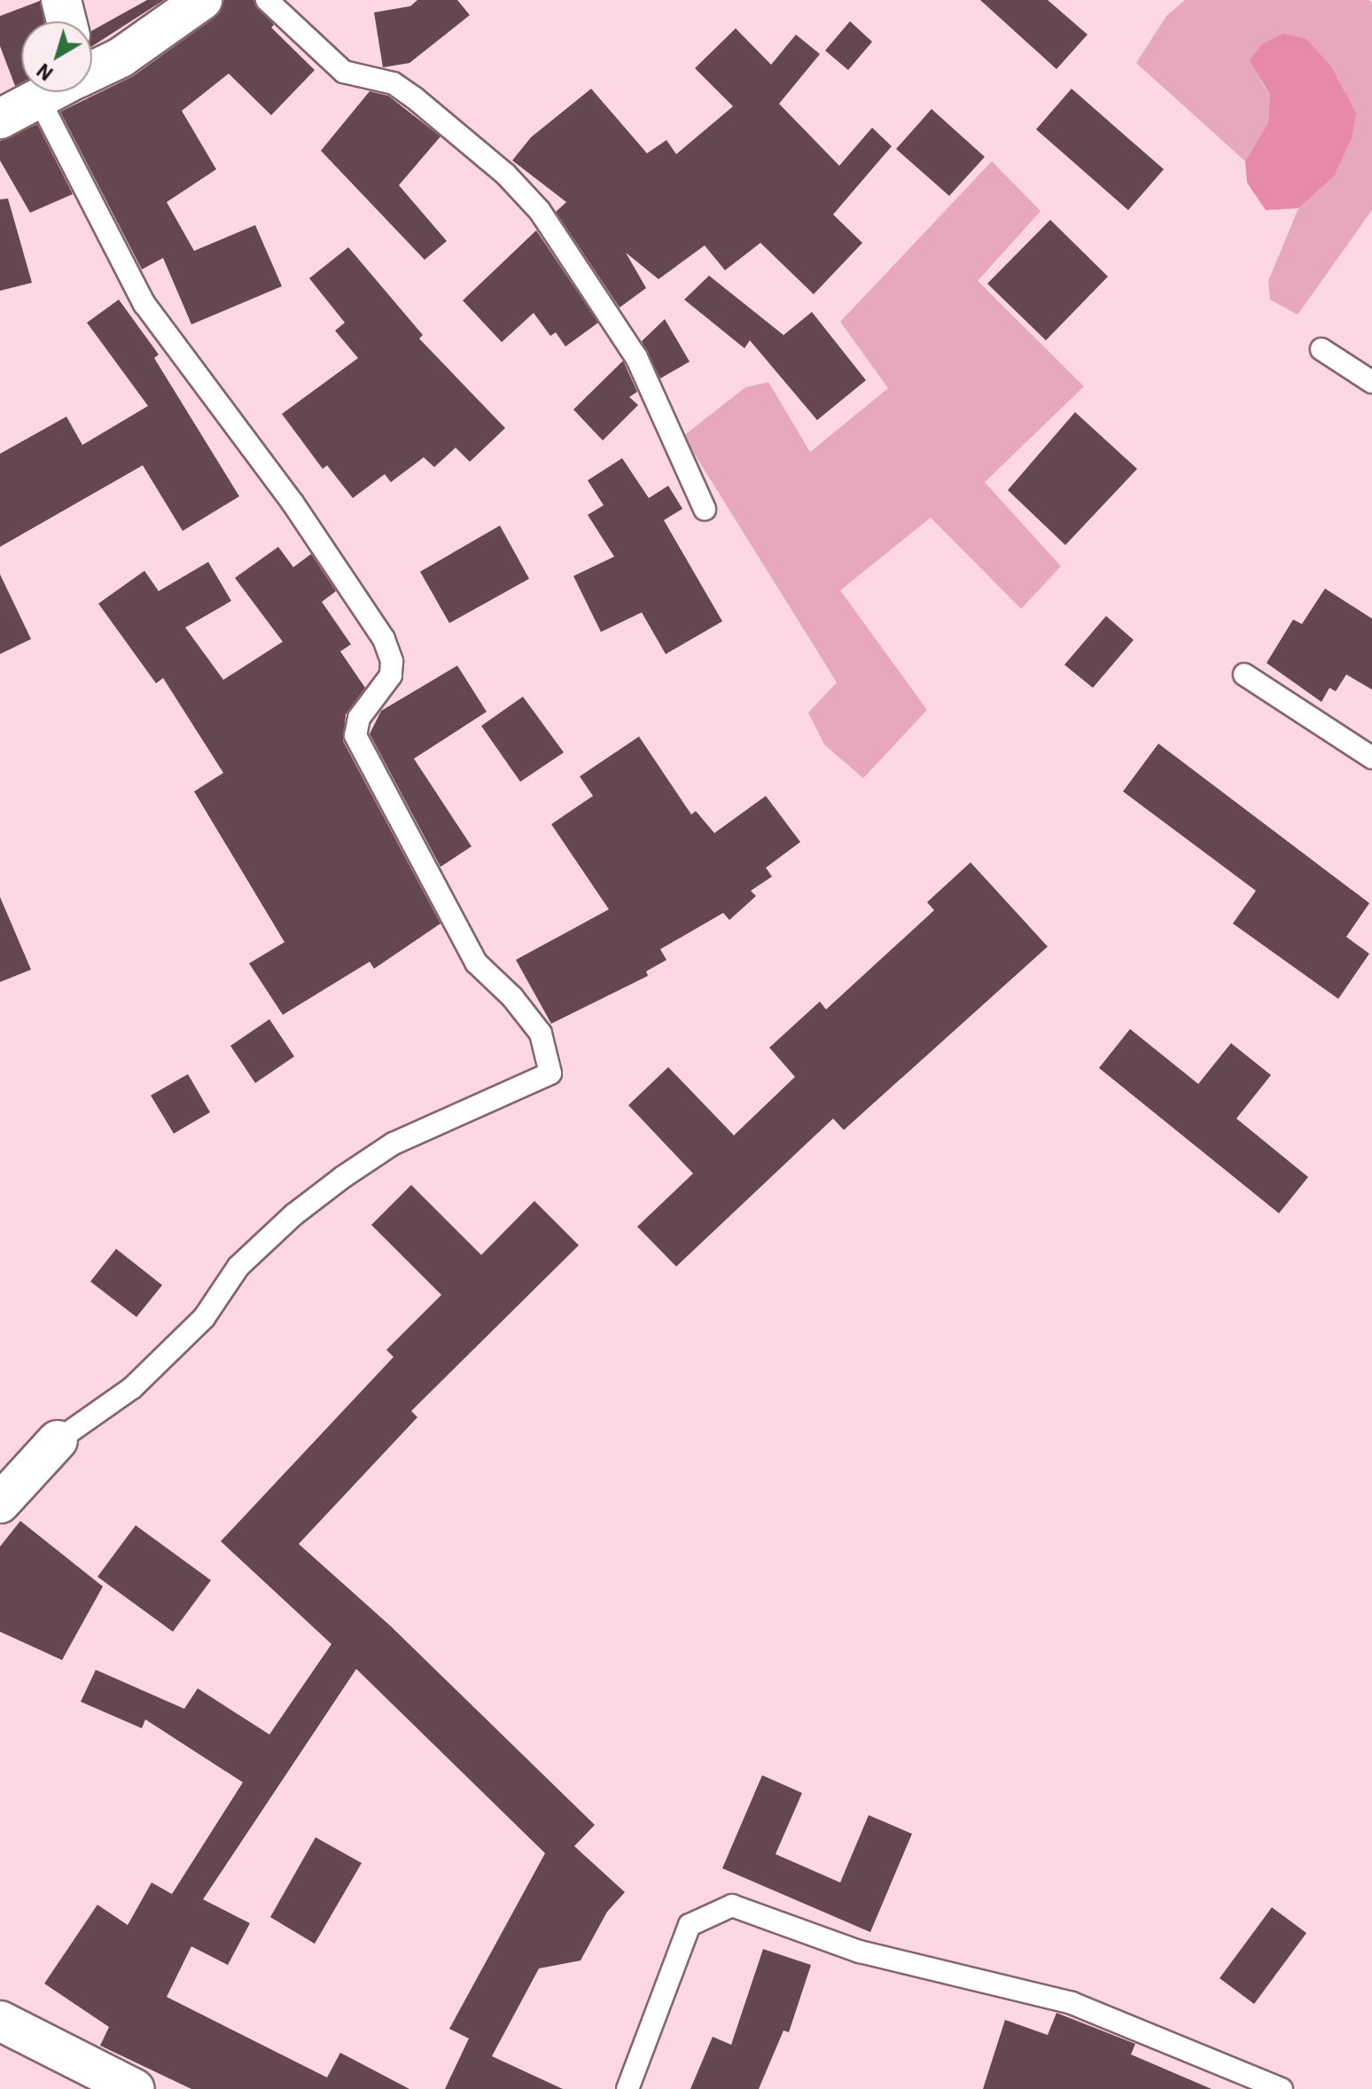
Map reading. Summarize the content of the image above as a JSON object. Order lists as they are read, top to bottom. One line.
{"north":"bottom left"}
